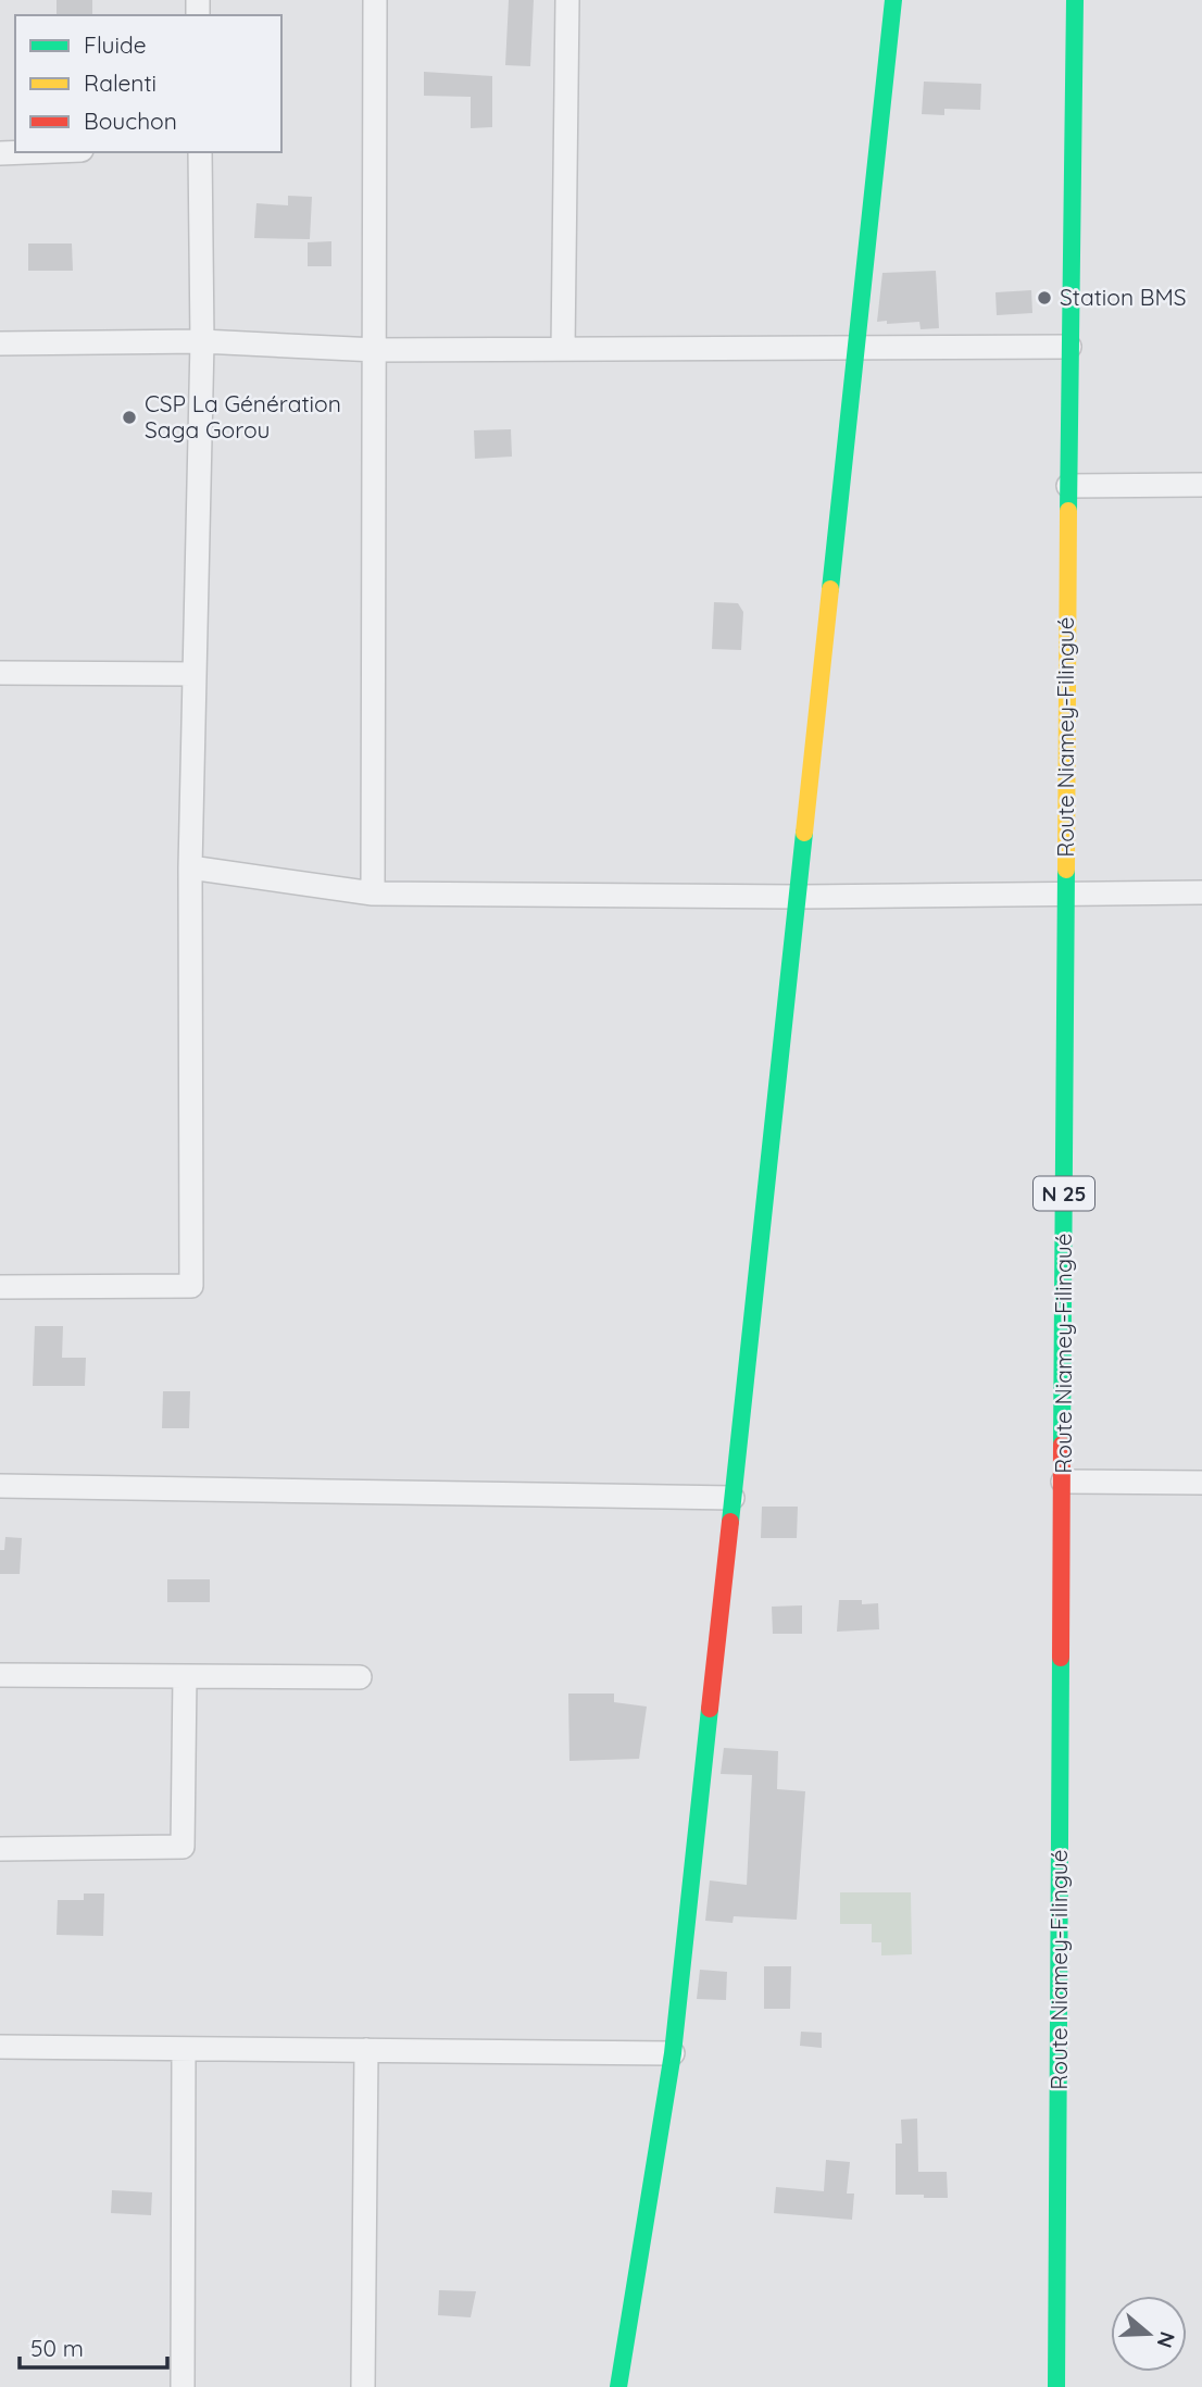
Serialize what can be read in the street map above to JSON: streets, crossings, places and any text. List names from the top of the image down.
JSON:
{
  "streets": {
    "street": ["Route Niamey-Filingué", "N 25"]
  },
  "places": ["Station BMS", "CSP La Génération Saga Gorou"],
  "legend": ["Fluide", "Ralenti", "Bouchon"],
  "scale_bar": "50 m",
  "north": "right"
}
